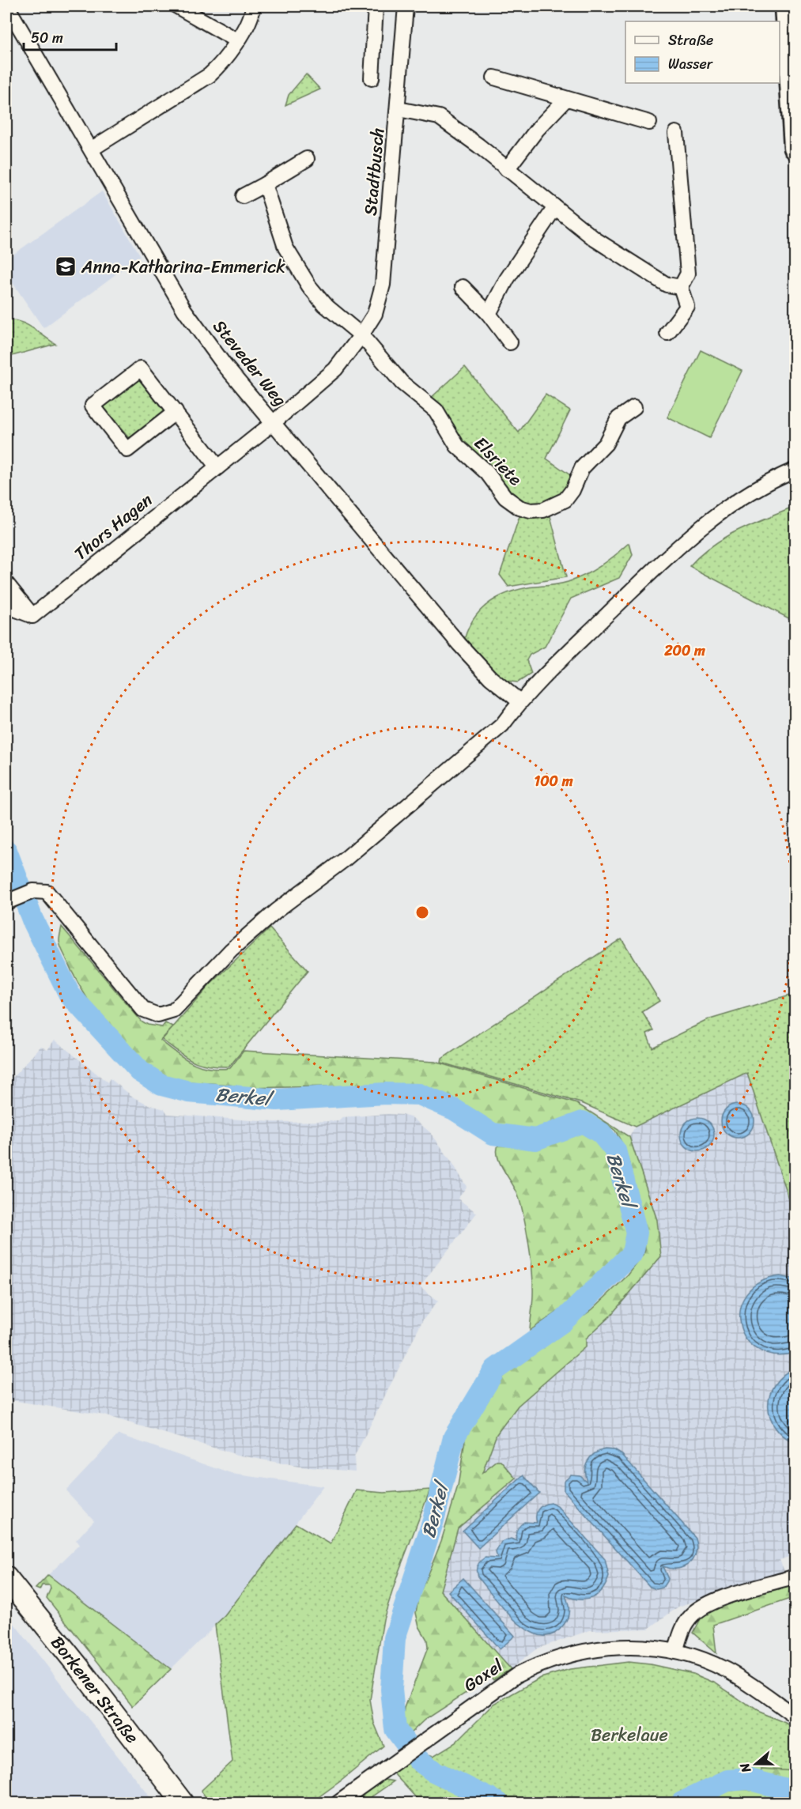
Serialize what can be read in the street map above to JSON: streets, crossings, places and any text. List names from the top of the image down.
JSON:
{
  "streets": {
    "street": [
      "Stadtbusch",
      "Steveder Weg",
      "Elsriete",
      "Thors Hagen",
      "Goxel",
      "Borkener Straße"
    ]
  },
  "crossings": [
    ["Stadtbusch", "Steveder Weg"],
    ["Stadtbusch", "Elsriete"],
    ["Stadtbusch", "Thors Hagen"],
    ["Steveder Weg", "Thors Hagen"]
  ],
  "water": ["Berkel"],
  "parks": ["Berkelaue"],
  "places": {
    "school or university": ["Anna-Katharina-Emmerick"]
  },
  "legend": ["Straße", "Wasser"],
  "scale_bar": "50 m",
  "north": "left",
  "rings": ["200 m", "100 m"]
}
